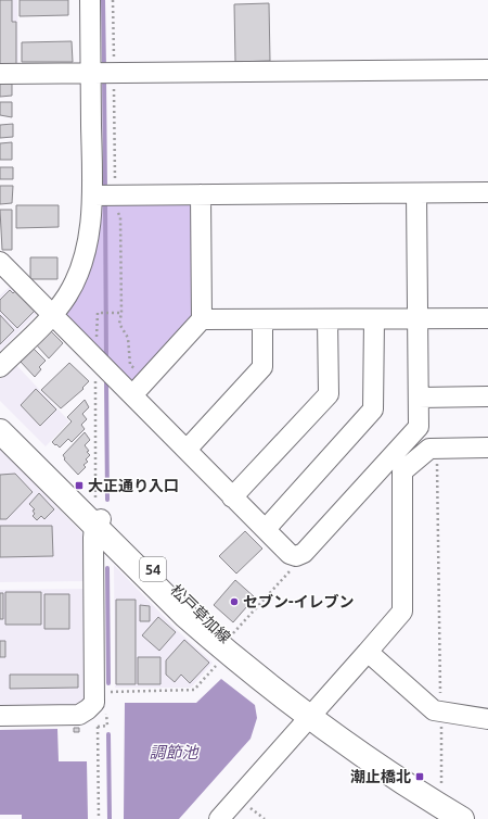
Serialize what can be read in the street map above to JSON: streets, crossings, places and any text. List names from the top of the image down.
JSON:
{
  "streets": {
    "main road": ["54", "松戸草加線"]
  },
  "water": ["調節池"],
  "places": {
    "transit": ["大正通り入口", "潮止橋北"],
    "other": ["セブン-イレブン"]
  }
}
